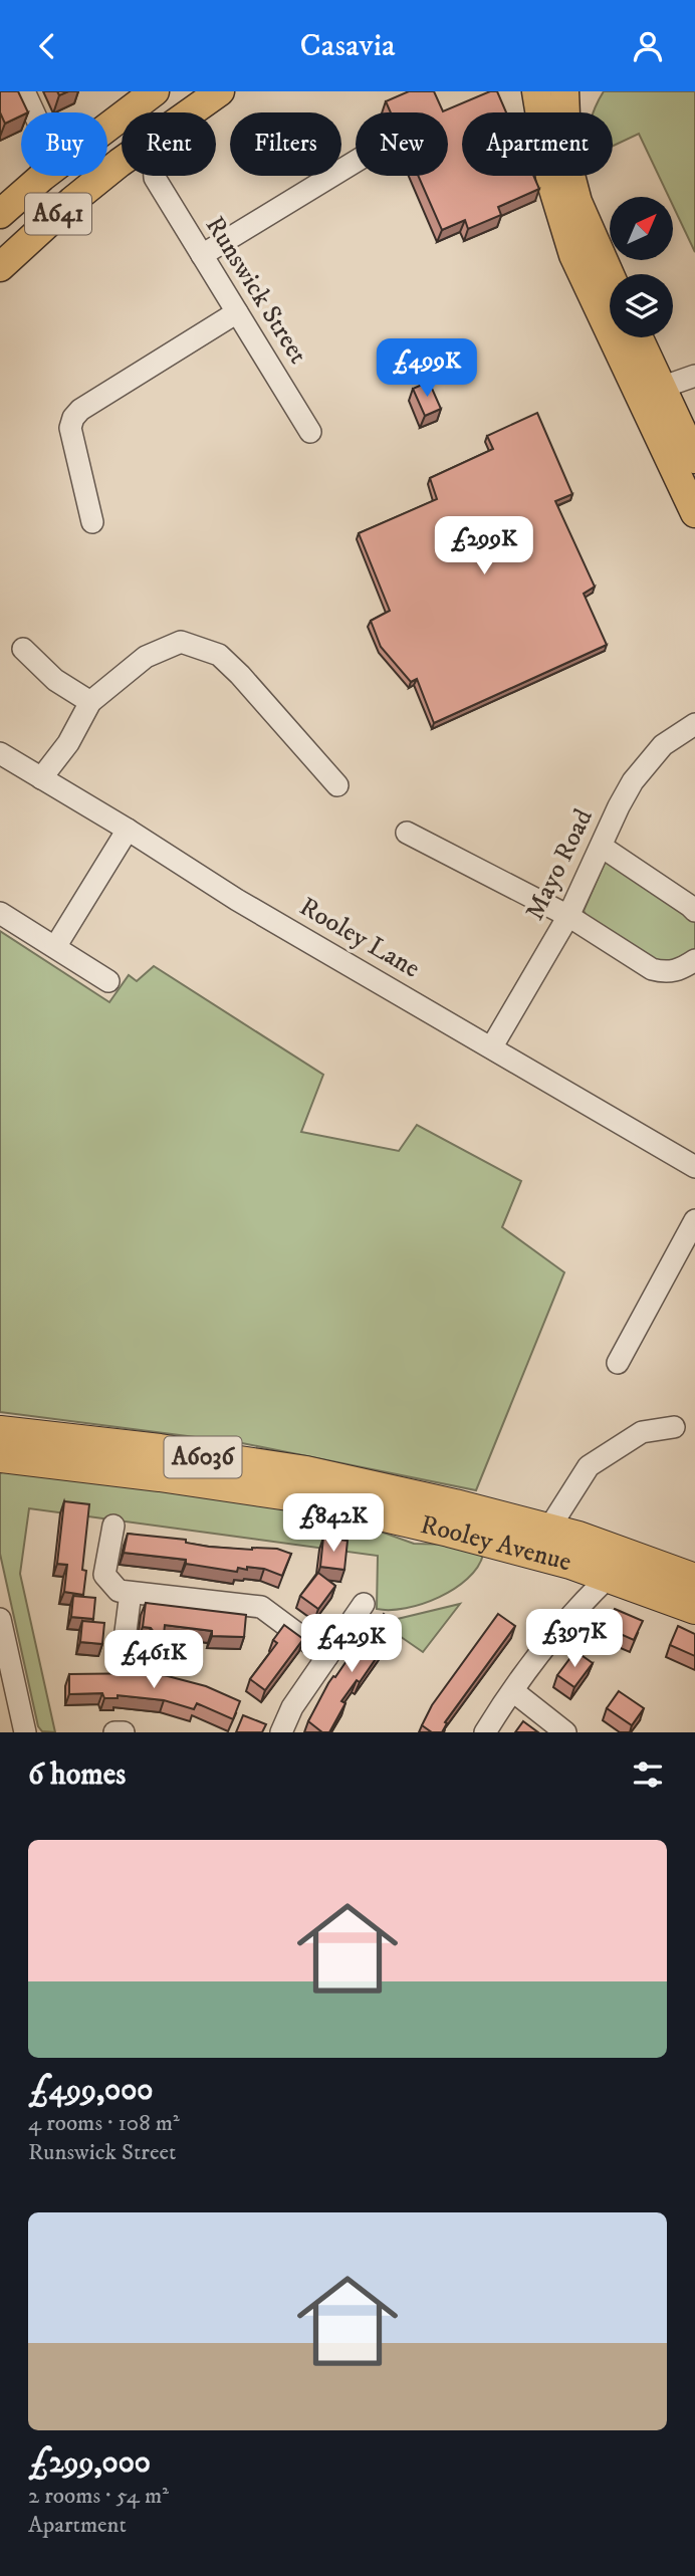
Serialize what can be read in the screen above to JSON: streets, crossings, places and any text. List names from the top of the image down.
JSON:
{
  "streets": {
    "highway": ["A6036", "Rooley Avenue"],
    "main road": ["A641"],
    "street": ["Runswick Street", "Mayo Road", "Rooley Lane"]
  },
  "crossings": [
    ["Mayo Road", "Rooley Lane"]
  ],
  "north": "top right",
  "page": {
    "header": "Casavia",
    "chip": [
      "Buy",
      "Rent",
      "Filters",
      "New",
      "Apartment"
    ],
    "price": [
      "£499K",
      "£299K",
      "£842K",
      "£397K",
      "£429K",
      "£461K"
    ],
    "heading": "6 homes",
    "list": [
      {
        "name": "£499,000",
        "note": "4 rooms · 108 m² · Runswick Street"
      },
      {
        "name": "£299,000",
        "note": "2 rooms · 54 m² · Apartment"
      }
    ]
  }
}
